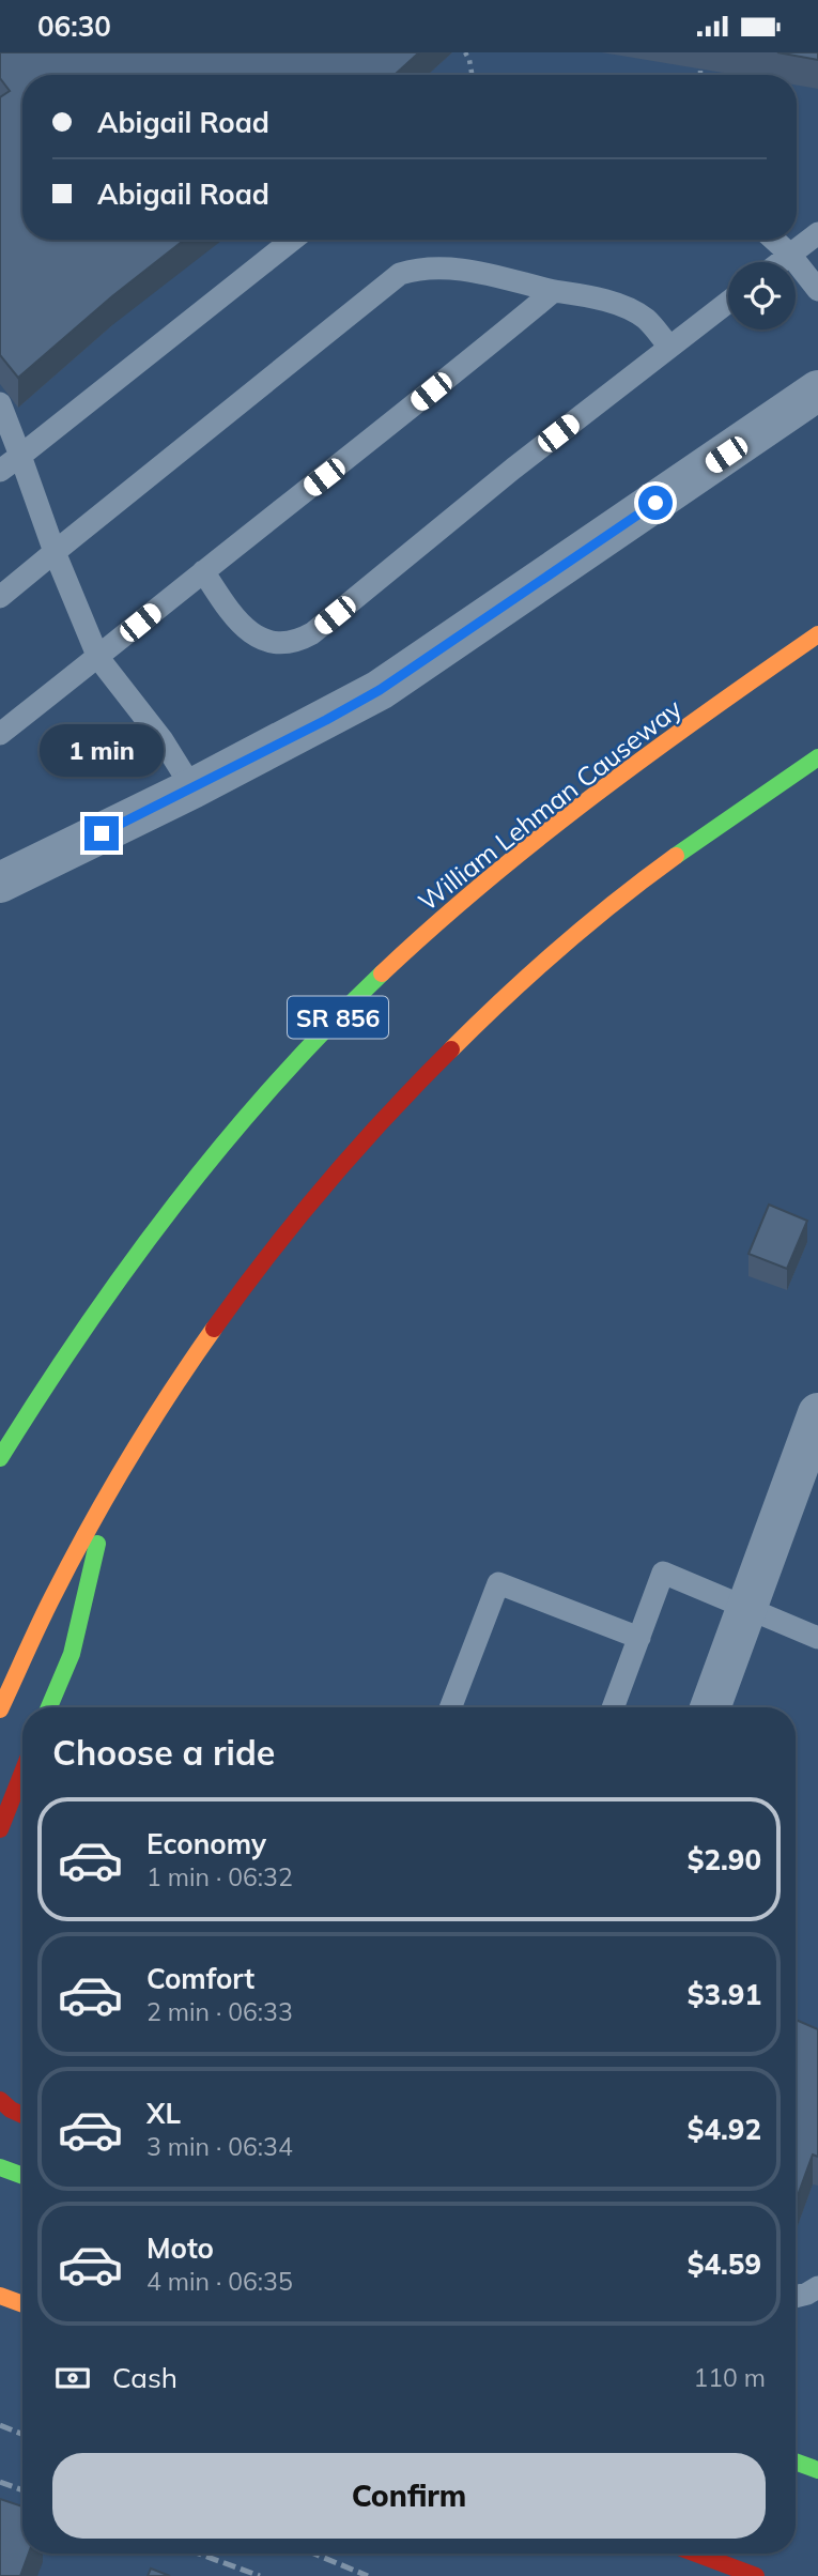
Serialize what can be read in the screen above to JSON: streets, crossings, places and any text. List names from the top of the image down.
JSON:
{
  "streets": {
    "main road": ["William Lehman Causeway", "SR 856"]
  },
  "page": {
    "status": "06:30",
    "banner": ["Abigail Road", "Abigail Road"],
    "bubble": "1 min",
    "heading": "Choose a ride",
    "list": [
      {
        "name": "Economy",
        "note": "1 min · 06:32",
        "value": "$2.90"
      },
      {
        "name": "Comfort",
        "note": "2 min · 06:33",
        "value": "$3.91"
      },
      {
        "name": "XL",
        "note": "3 min · 06:34",
        "value": "$4.92"
      },
      {
        "name": "Moto",
        "note": "4 min · 06:35",
        "value": "$4.59"
      }
    ],
    "pay": ["Cash", "110 m"],
    "buttons": "Confirm"
  }
}
